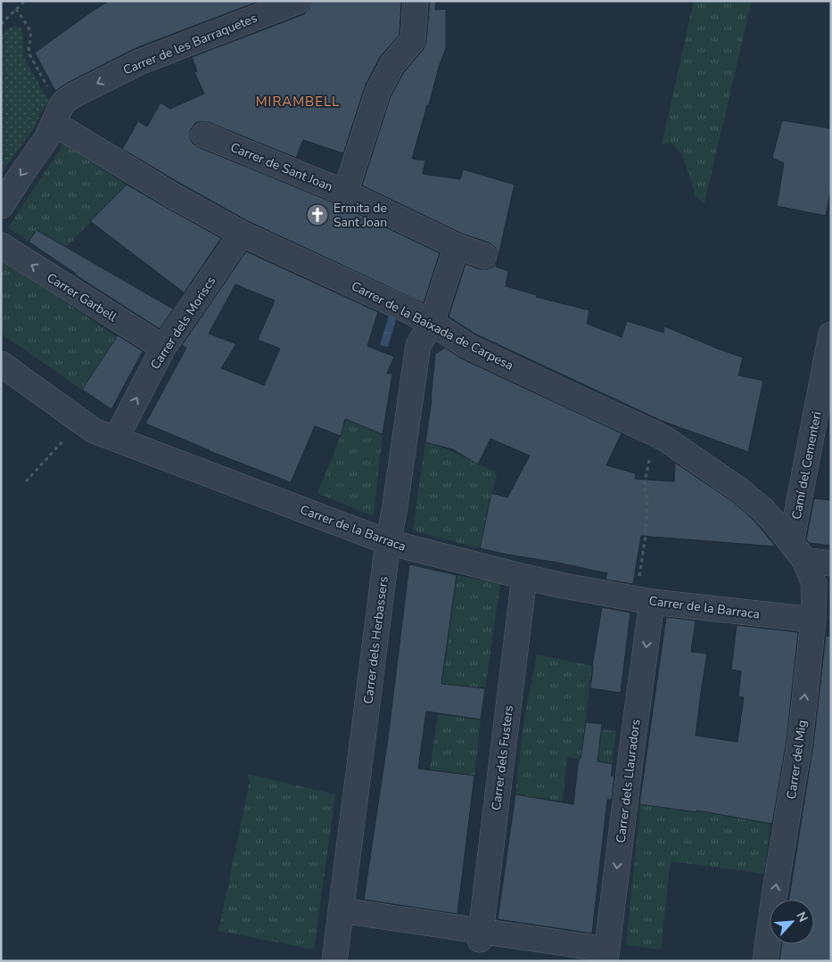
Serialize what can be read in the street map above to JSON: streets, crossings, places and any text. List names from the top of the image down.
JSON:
{
  "streets": {
    "street": [
      "Carrer de les Barraquetes",
      "Carrer de Sant Joan",
      "Carrer Garbell",
      "Carrer dels Moriscs",
      "Carrer de la Baixada de Carpesa",
      "Camí del Cementeri",
      "Carrer de la Barraca",
      "Carrer dels Herbassers",
      "Carrer dels Fusters",
      "Carrer del Mig",
      "Carrer dels Llauradors"
    ]
  },
  "crossings": [
    ["Carrer de les Barraquetes", "Carrer de la Baixada de Carpesa"],
    ["Carrer de Sant Joan", "Carrer dels Herbassers"],
    ["Carrer Garbell", "Carrer dels Moriscs"],
    ["Carrer dels Moriscs", "Carrer de la Baixada de Carpesa"],
    ["Carrer dels Moriscs", "Carrer de la Barraca"],
    ["Carrer de la Baixada de Carpesa", "Camí del Cementeri"],
    ["Carrer de la Baixada de Carpesa", "Carrer dels Herbassers"],
    ["Carrer de la Baixada de Carpesa", "Carrer del Mig"],
    ["Camí del Cementeri", "Carrer del Mig"],
    ["Carrer de la Barraca", "Carrer dels Herbassers"],
    ["Carrer de la Barraca", "Carrer dels Fusters"],
    ["Carrer de la Barraca", "Carrer del Mig"],
    ["Carrer de la Barraca", "Carrer dels Llauradors"]
  ],
  "one_way": [
    "Carrer de les Barraquetes",
    "Carrer Garbell",
    "Carrer dels Moriscs",
    "Carrer del Mig",
    "Carrer dels Llauradors"
  ],
  "districts": ["MIRAMBELL"],
  "places": {
    "church": ["Ermita de Sant Joan"]
  },
  "north": "top right"
}
